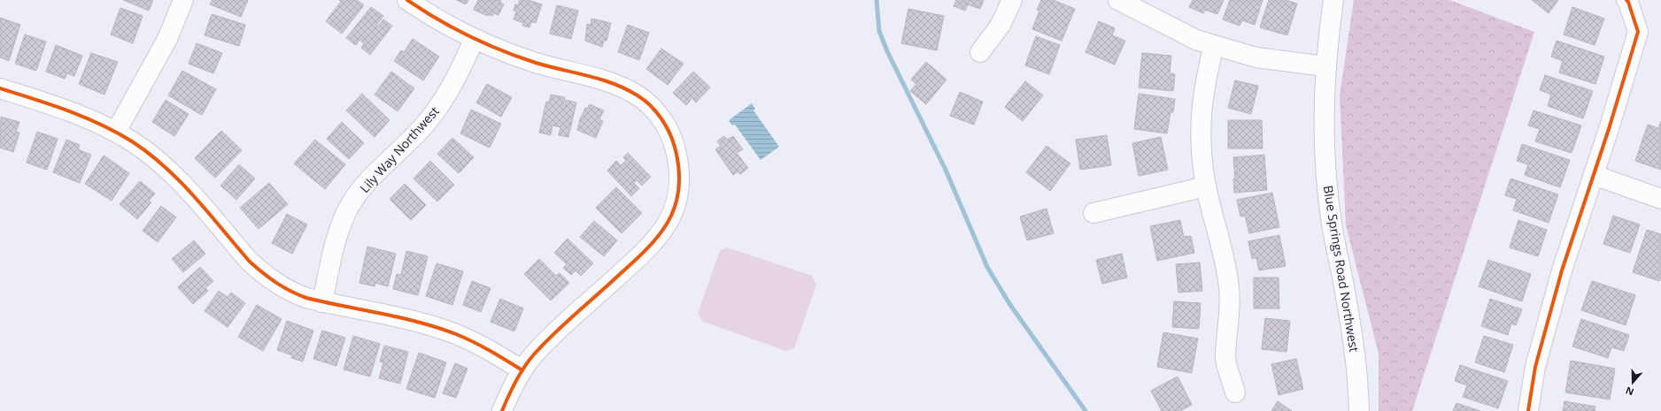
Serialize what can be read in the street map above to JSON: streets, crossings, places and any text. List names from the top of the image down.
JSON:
{
  "streets": {
    "street": ["Lily Way Northwest", "Blue Springs Road Northwest"]
  },
  "north": "bottom"
}
